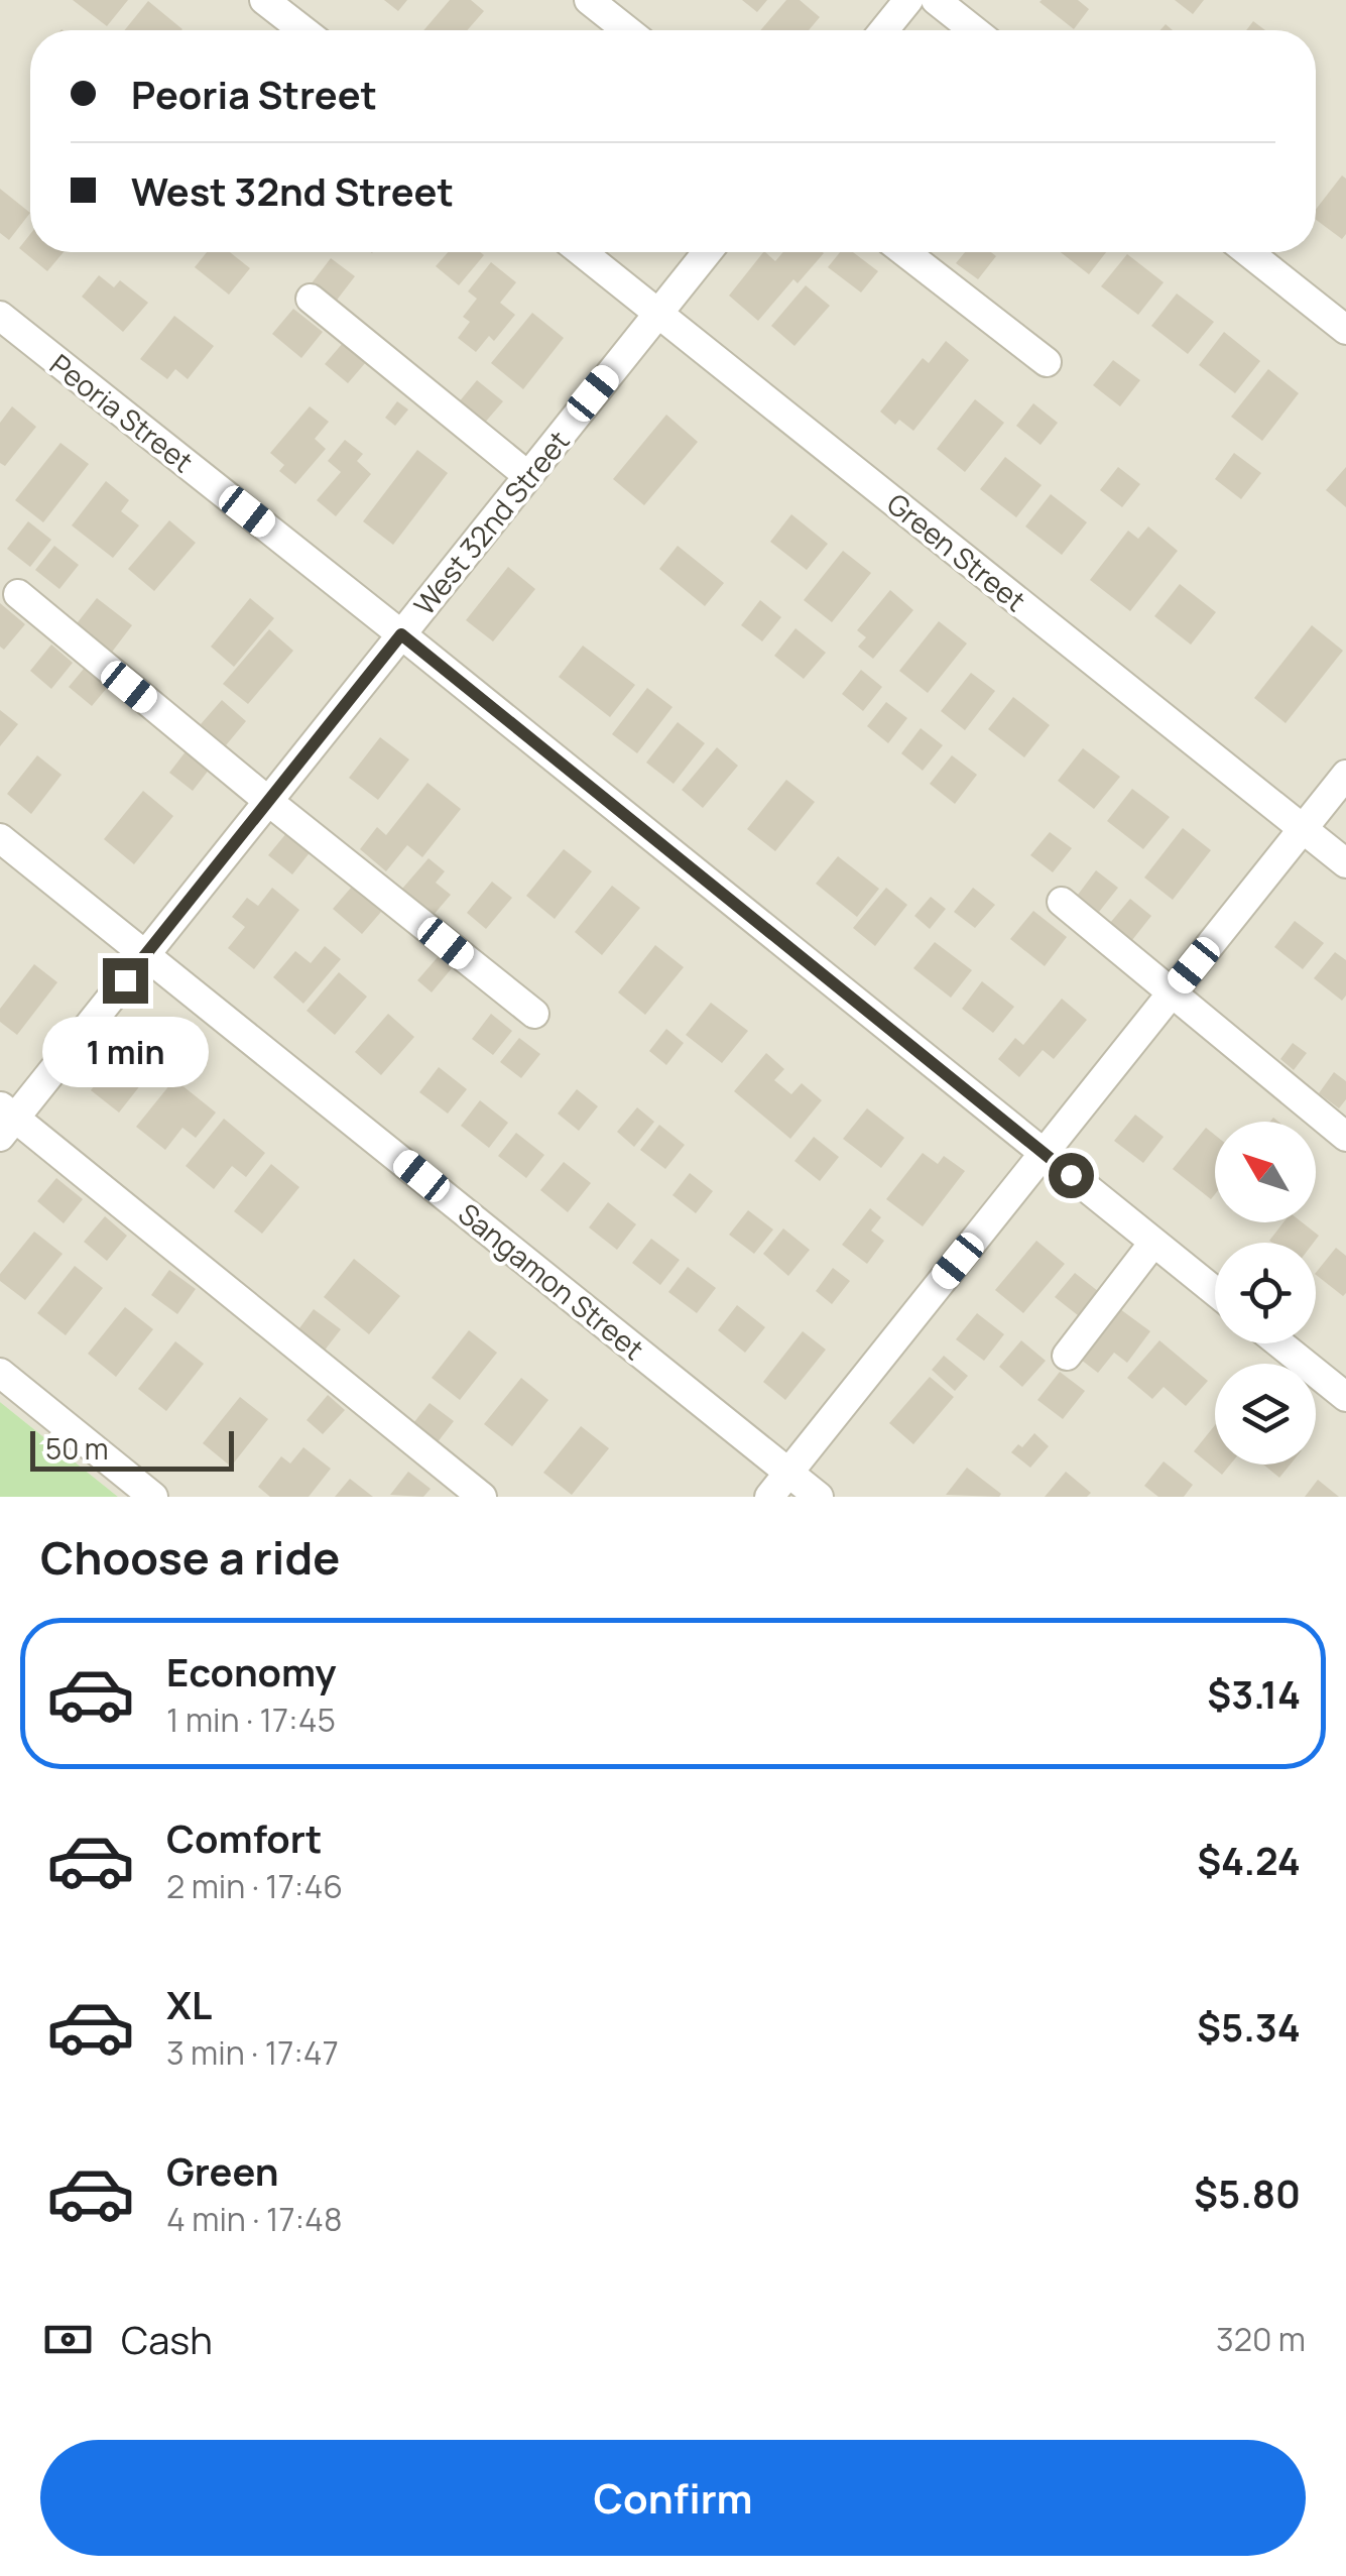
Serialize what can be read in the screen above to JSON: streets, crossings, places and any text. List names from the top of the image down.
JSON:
{
  "streets": {
    "street": [
      "Peoria Street",
      "West 32nd Street",
      "Green Street",
      "Sangamon Street"
    ]
  },
  "crossings": [
    ["Peoria Street", "West 32nd Street"],
    ["West 32nd Street", "Green Street"],
    ["West 32nd Street", "Sangamon Street"]
  ],
  "scale_bar": "50 m",
  "north": "top left",
  "page": {
    "banner": ["Peoria Street", "West 32nd Street"],
    "bubble": "1 min",
    "scale": "50 m",
    "heading": "Choose a ride",
    "list": [
      {
        "name": "Economy",
        "note": "1 min · 17:45",
        "value": "$3.14"
      },
      {
        "name": "Comfort",
        "note": "2 min · 17:46",
        "value": "$4.24"
      },
      {
        "name": "XL",
        "note": "3 min · 17:47",
        "value": "$5.34"
      },
      {
        "name": "Green",
        "note": "4 min · 17:48",
        "value": "$5.80"
      }
    ],
    "pay": ["Cash", "320 m"],
    "buttons": "Confirm"
  }
}
